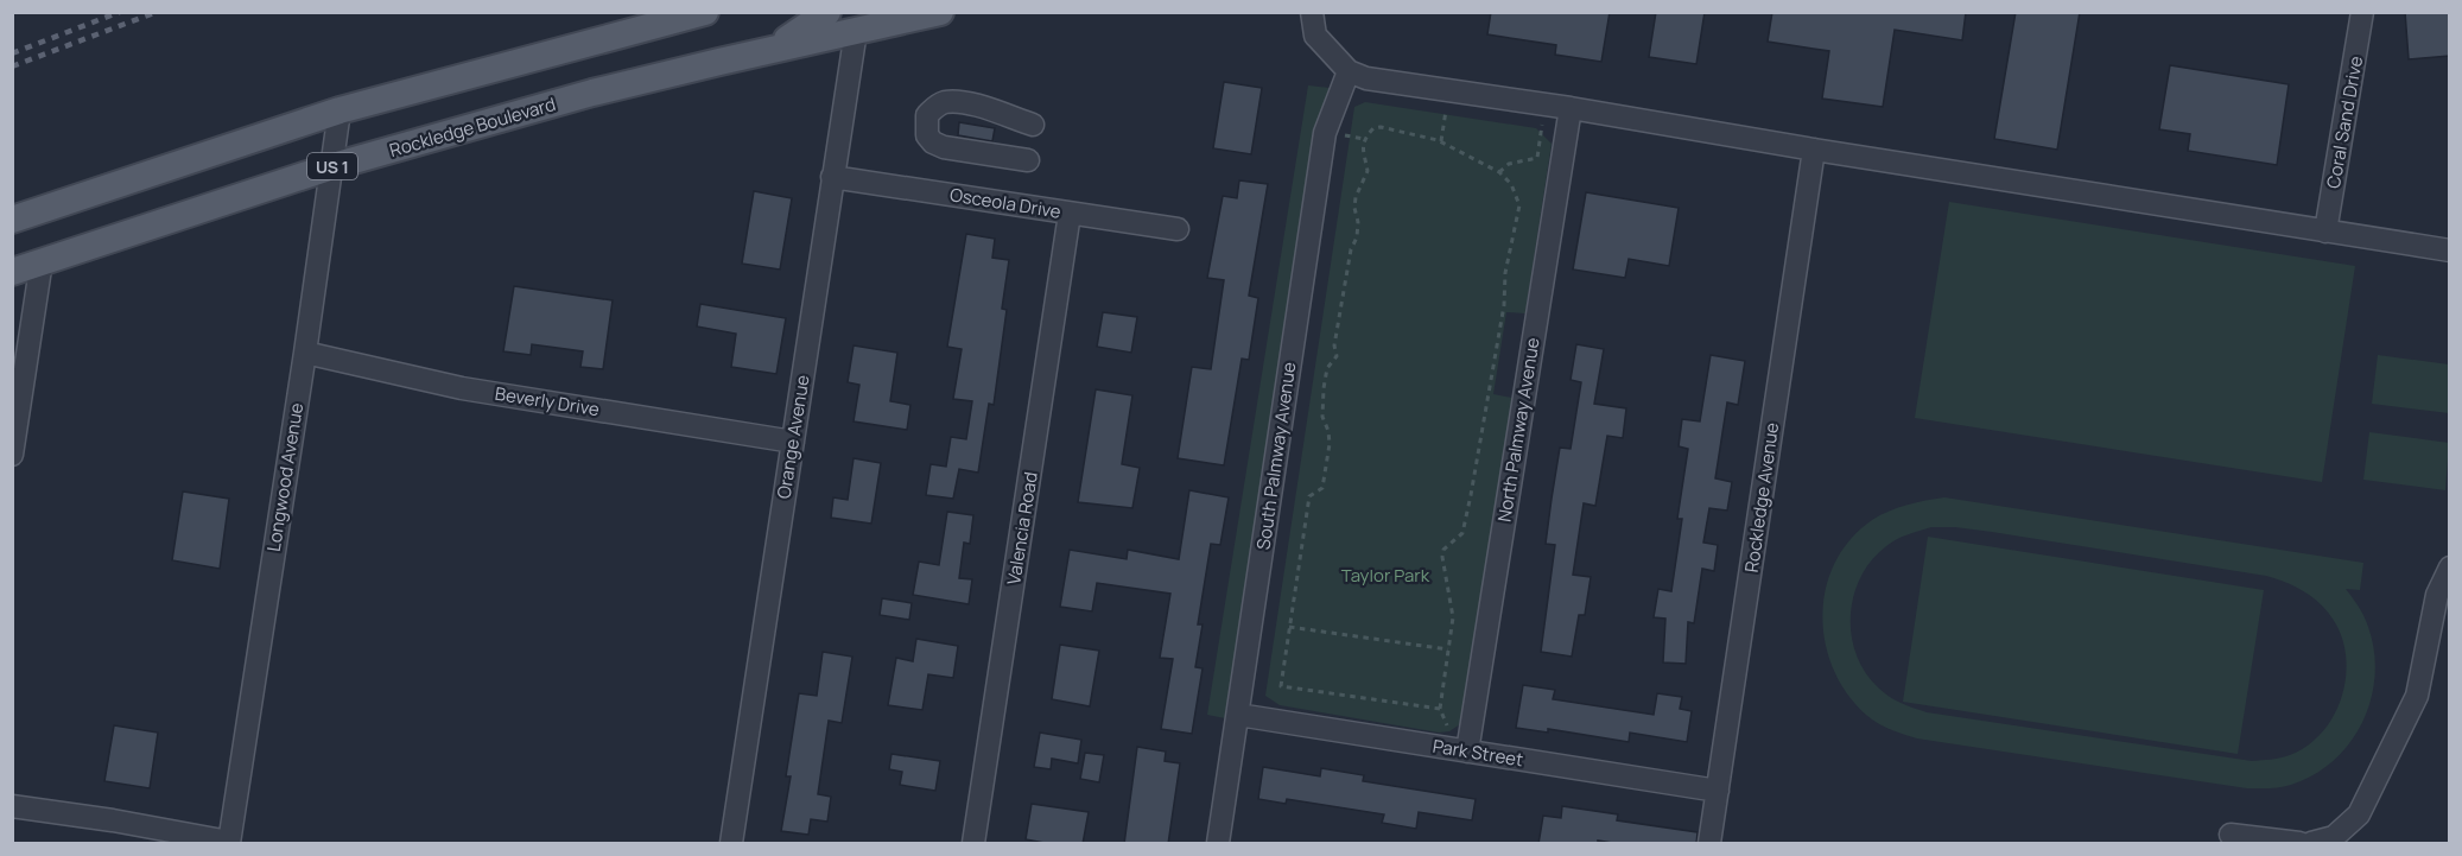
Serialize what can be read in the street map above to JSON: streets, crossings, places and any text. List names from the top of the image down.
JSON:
{
  "streets": {
    "main road": ["Rockledge Boulevard", "US 1"],
    "street": [
      "Coral Sand Drive",
      "Osceola Drive",
      "Beverly Drive",
      "North Palmway Avenue",
      "Orange Avenue",
      "South Palmway Avenue",
      "Longwood Avenue",
      "Rockledge Avenue",
      "Valencia Road",
      "Park Street"
    ]
  },
  "crossings": [
    ["Rockledge Boulevard", "Orange Avenue"],
    ["Rockledge Boulevard", "Longwood Avenue"],
    ["Osceola Drive", "Orange Avenue"],
    ["Osceola Drive", "Valencia Road"],
    ["Beverly Drive", "Orange Avenue"],
    ["Beverly Drive", "Longwood Avenue"],
    ["North Palmway Avenue", "Park Street"],
    ["South Palmway Avenue", "Park Street"],
    ["Rockledge Avenue", "Park Street"]
  ],
  "parks": ["Taylor Park"]
}
